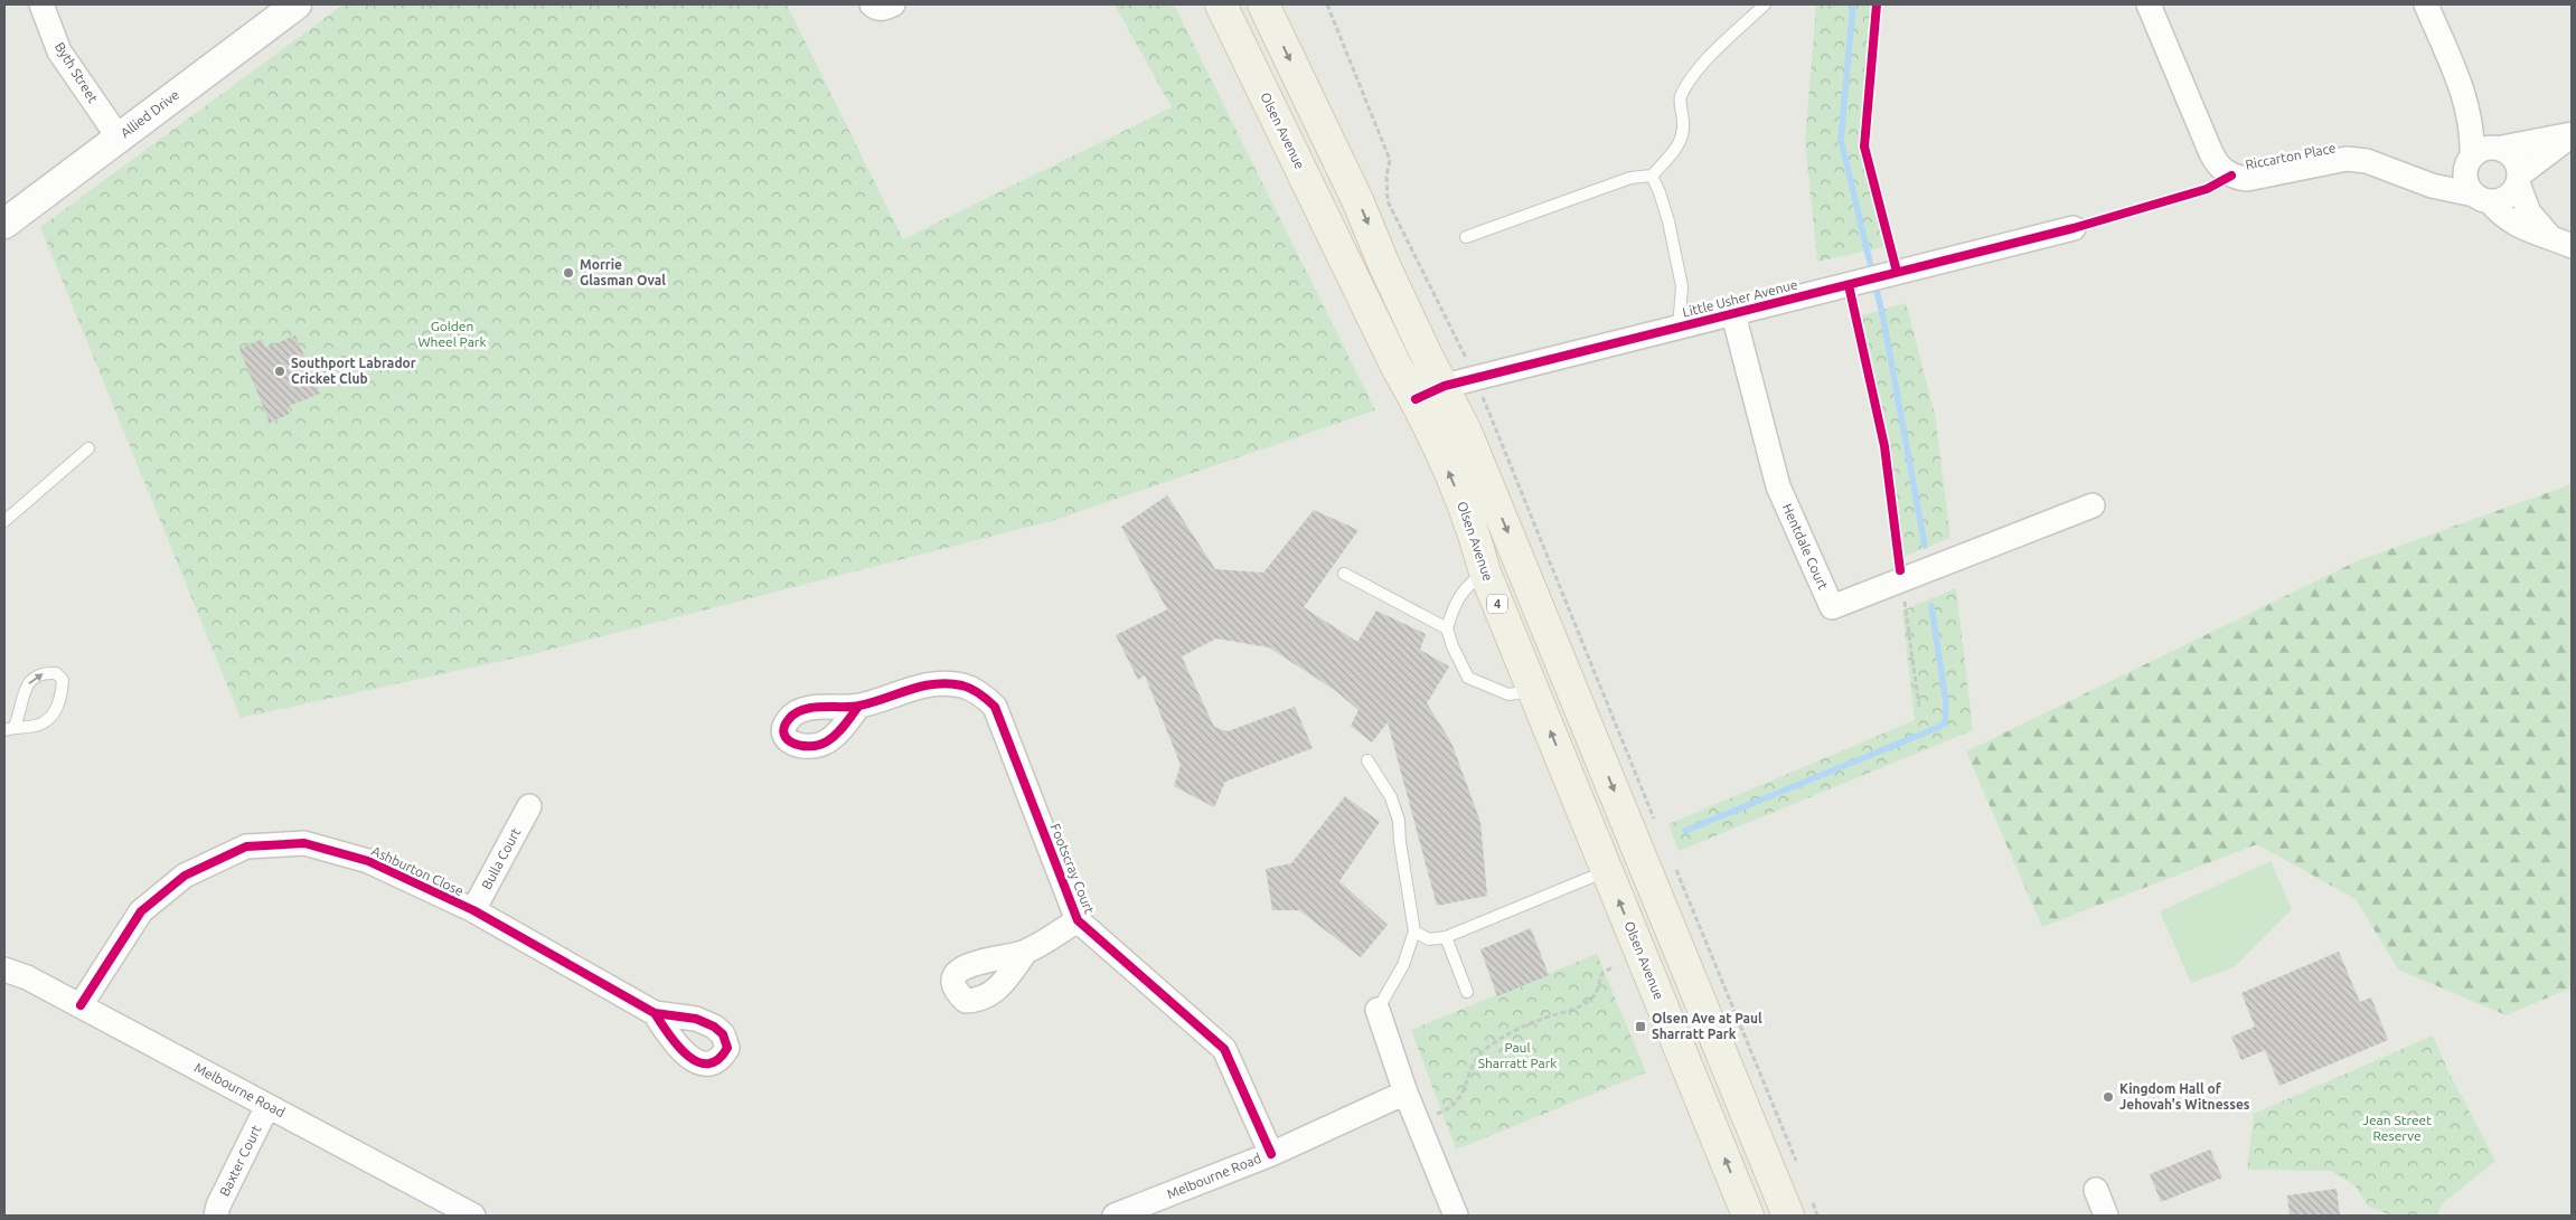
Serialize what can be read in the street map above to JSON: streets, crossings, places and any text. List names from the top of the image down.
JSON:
{
  "streets": {
    "main road": ["Olsen Avenue", "4"],
    "street": [
      "Byth Street",
      "Allied Drive",
      "Riccarton Place",
      "Little Usher Avenue",
      "Hentdale Court",
      "Bulla Court",
      "Footscray Court",
      "Ashburton Close",
      "Melbourne Road",
      "Baxter Court"
    ]
  },
  "crossings": [
    ["Byth Street", "Allied Drive"],
    ["Olsen Avenue", "Little Usher Avenue"],
    ["Little Usher Avenue", "Hentdale Court"],
    ["Bulla Court", "Ashburton Close"],
    ["Footscray Court", "Melbourne Road"],
    ["Ashburton Close", "Melbourne Road"],
    ["Melbourne Road", "Baxter Court"]
  ],
  "parks": ["Golden Wheel Park", "Paul Sharratt Park", "Jean Street Reserve"],
  "places": {
    "other": ["Morrie Glasman Oval", "Southport Labrador Cricket Club", "Kingdom Hall of Jehovah's Witnesses"],
    "transit": ["Olsen Ave at Paul Sharratt Park"]
  }
}
